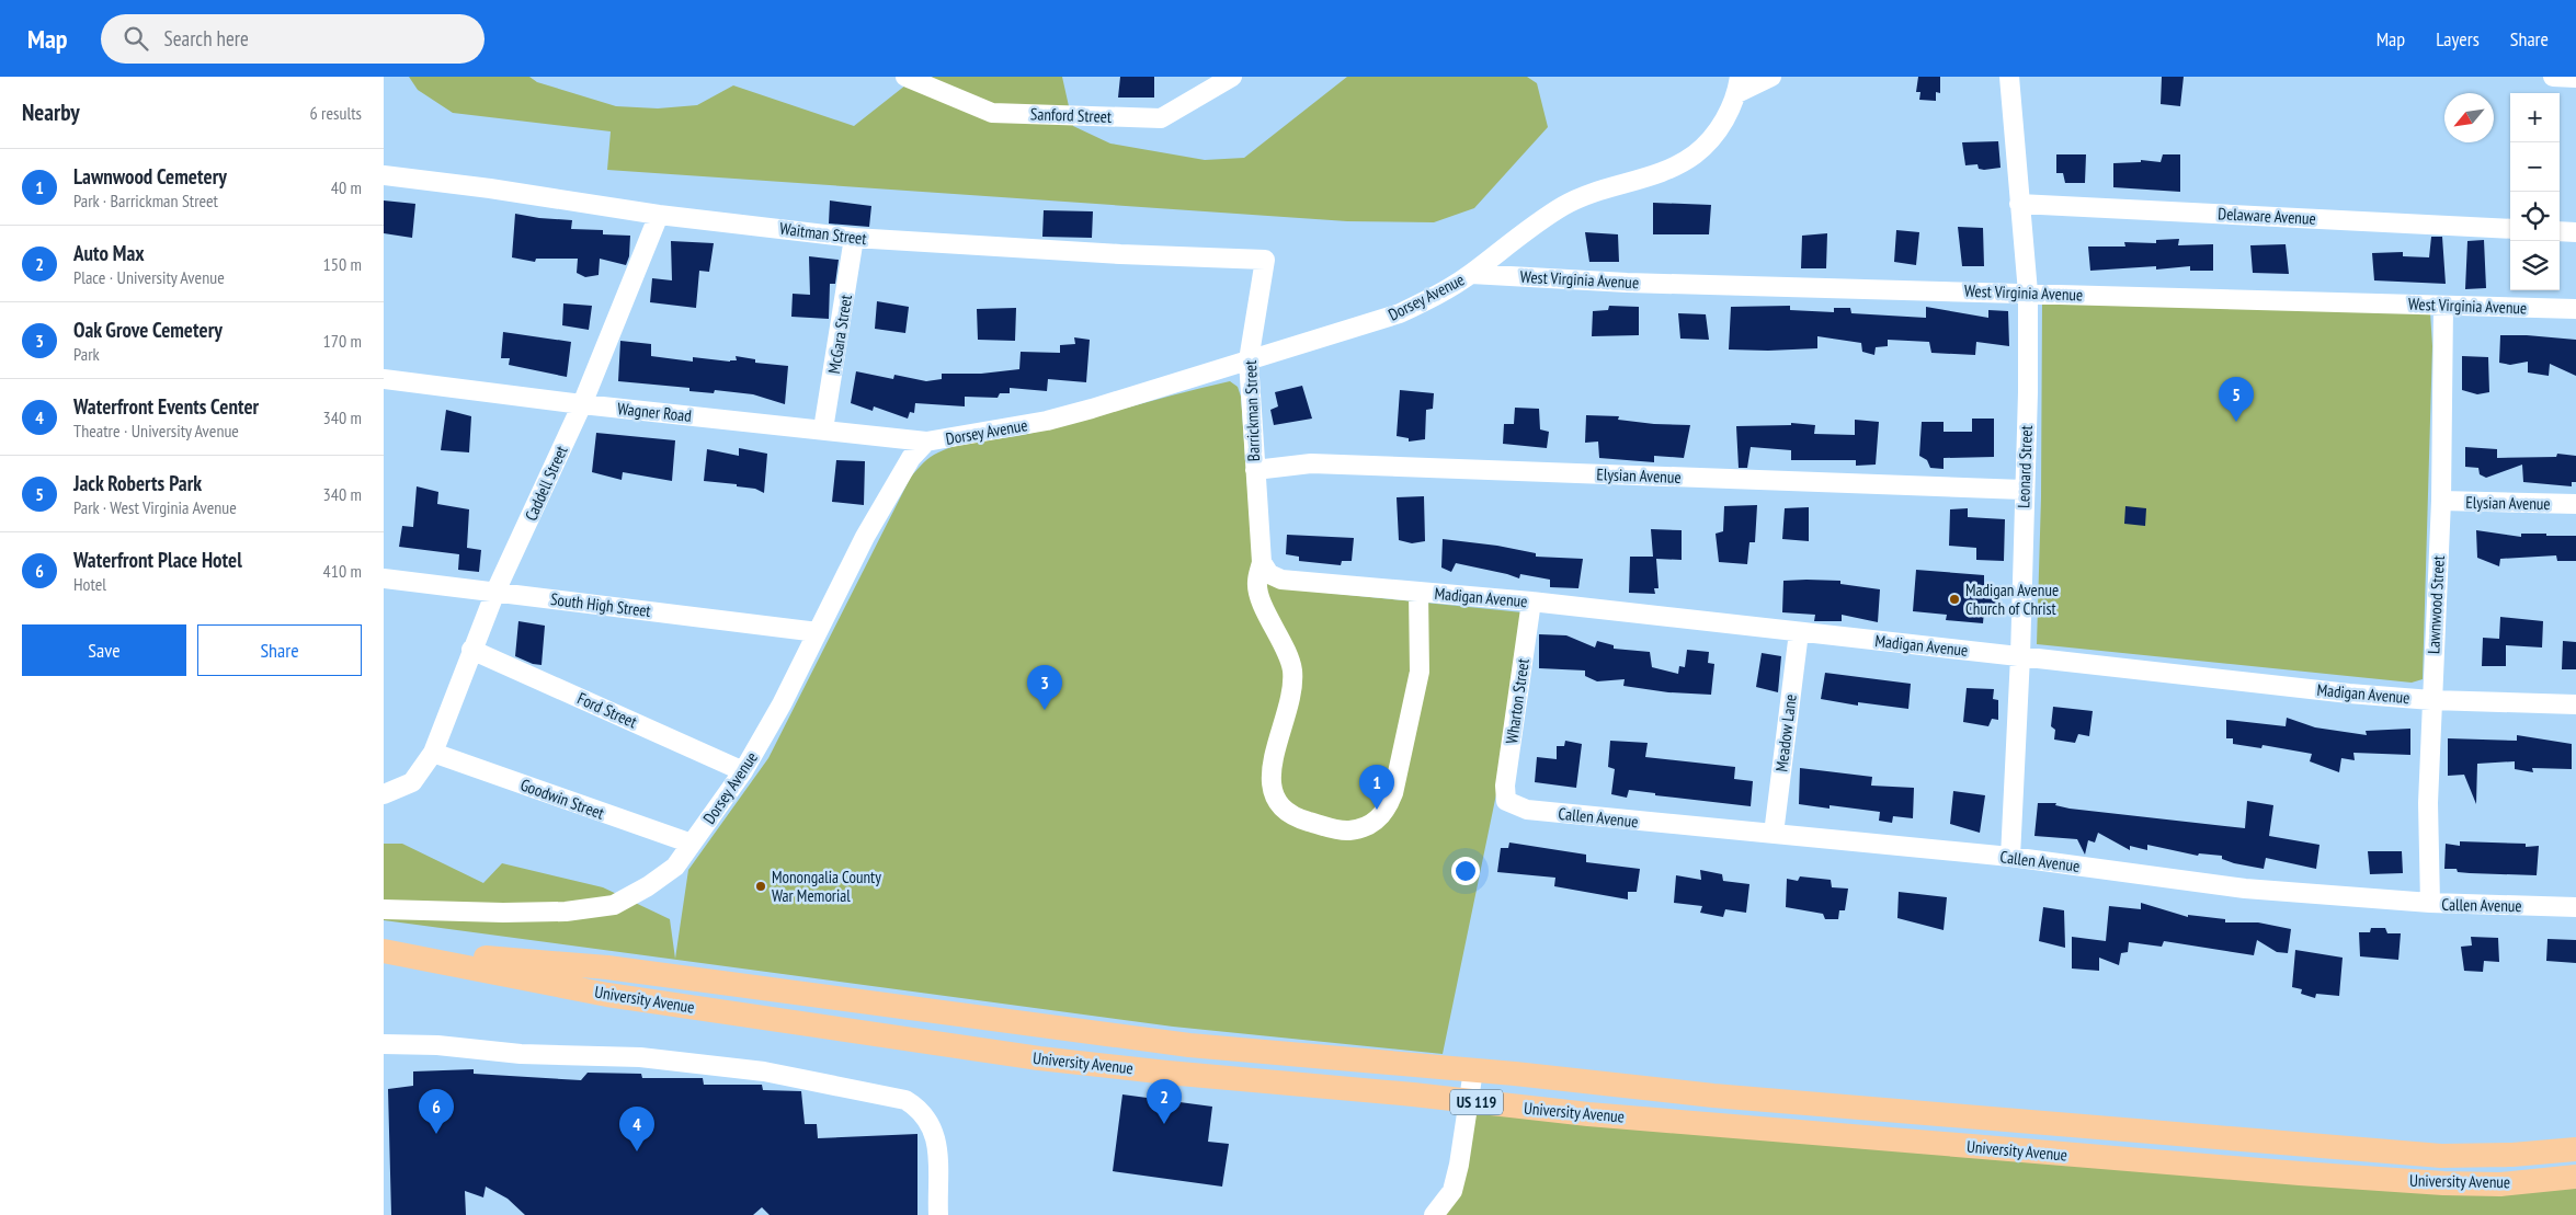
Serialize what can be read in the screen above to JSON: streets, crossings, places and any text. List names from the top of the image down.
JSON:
{
  "streets": {
    "main road": ["University Avenue", "US 119"],
    "street": [
      "Sanford Street",
      "Delaware Avenue",
      "Waitman Street",
      "West Virginia Avenue",
      "Dorsey Avenue",
      "McGara Street",
      "Barrickman Street",
      "Wagner Road",
      "Leonard Street",
      "Elysian Avenue",
      "Caddell Street",
      "Madigan Avenue",
      "South High Street",
      "Lawnwood Street",
      "Wharton Street",
      "Ford Street",
      "Meadow Lane",
      "Goodwin Street",
      "Callen Avenue"
    ]
  },
  "crossings": [
    ["Delaware Avenue", "Leonard Street"],
    ["Waitman Street", "McGara Street"],
    ["Waitman Street", "Barrickman Street"],
    ["Waitman Street", "Caddell Street"],
    ["West Virginia Avenue", "Dorsey Avenue"],
    ["West Virginia Avenue", "Leonard Street"],
    ["West Virginia Avenue", "Lawnwood Street"],
    ["Dorsey Avenue", "Barrickman Street"],
    ["Dorsey Avenue", "Wagner Road"],
    ["Dorsey Avenue", "South High Street"],
    ["Dorsey Avenue", "Ford Street"],
    ["Dorsey Avenue", "Goodwin Street"],
    ["McGara Street", "Wagner Road"],
    ["Barrickman Street", "Elysian Avenue"],
    ["Barrickman Street", "Madigan Avenue"],
    ["Wagner Road", "Caddell Street"],
    ["Leonard Street", "Elysian Avenue"],
    ["Leonard Street", "Madigan Avenue"],
    ["Leonard Street", "Callen Avenue"],
    ["Elysian Avenue", "Lawnwood Street"],
    ["Caddell Street", "South High Street"],
    ["Caddell Street", "Ford Street"],
    ["Caddell Street", "Goodwin Street"],
    ["Madigan Avenue", "Lawnwood Street"],
    ["Madigan Avenue", "Wharton Street"],
    ["Madigan Avenue", "Meadow Lane"],
    ["Lawnwood Street", "Callen Avenue"],
    ["Wharton Street", "Callen Avenue"],
    ["Meadow Lane", "Callen Avenue"]
  ],
  "places": ["Madigan Avenue Church of Christ", "Monongalia County War Memorial"],
  "north": "bottom left",
  "page": {
    "header": "Map",
    "search": "Search here",
    "nav": ["Map", "Layers", "Share"],
    "heading": ["Nearby", "6 results"],
    "map_buttons": ["+", "−"],
    "list": [
      {
        "mark": "1",
        "name": "Lawnwood Cemetery",
        "note": "Park · Barrickman Street",
        "value": "40 m"
      },
      {
        "mark": "2",
        "name": "Auto Max",
        "note": "Place · University Avenue",
        "value": "150 m"
      },
      {
        "mark": "3",
        "name": "Oak Grove Cemetery",
        "note": "Park",
        "value": "170 m"
      },
      {
        "mark": "4",
        "name": "Waterfront Events Center",
        "note": "Theatre · University Avenue",
        "value": "340 m"
      },
      {
        "mark": "5",
        "name": "Jack Roberts Park",
        "note": "Park · West Virginia Avenue",
        "value": "340 m"
      },
      {
        "mark": "6",
        "name": "Waterfront Place Hotel",
        "note": "Hotel",
        "value": "410 m"
      }
    ],
    "pins": [
      "5",
      "3",
      "1",
      "2",
      "6",
      "4"
    ],
    "buttons": ["Save", "Share"]
  }
}
